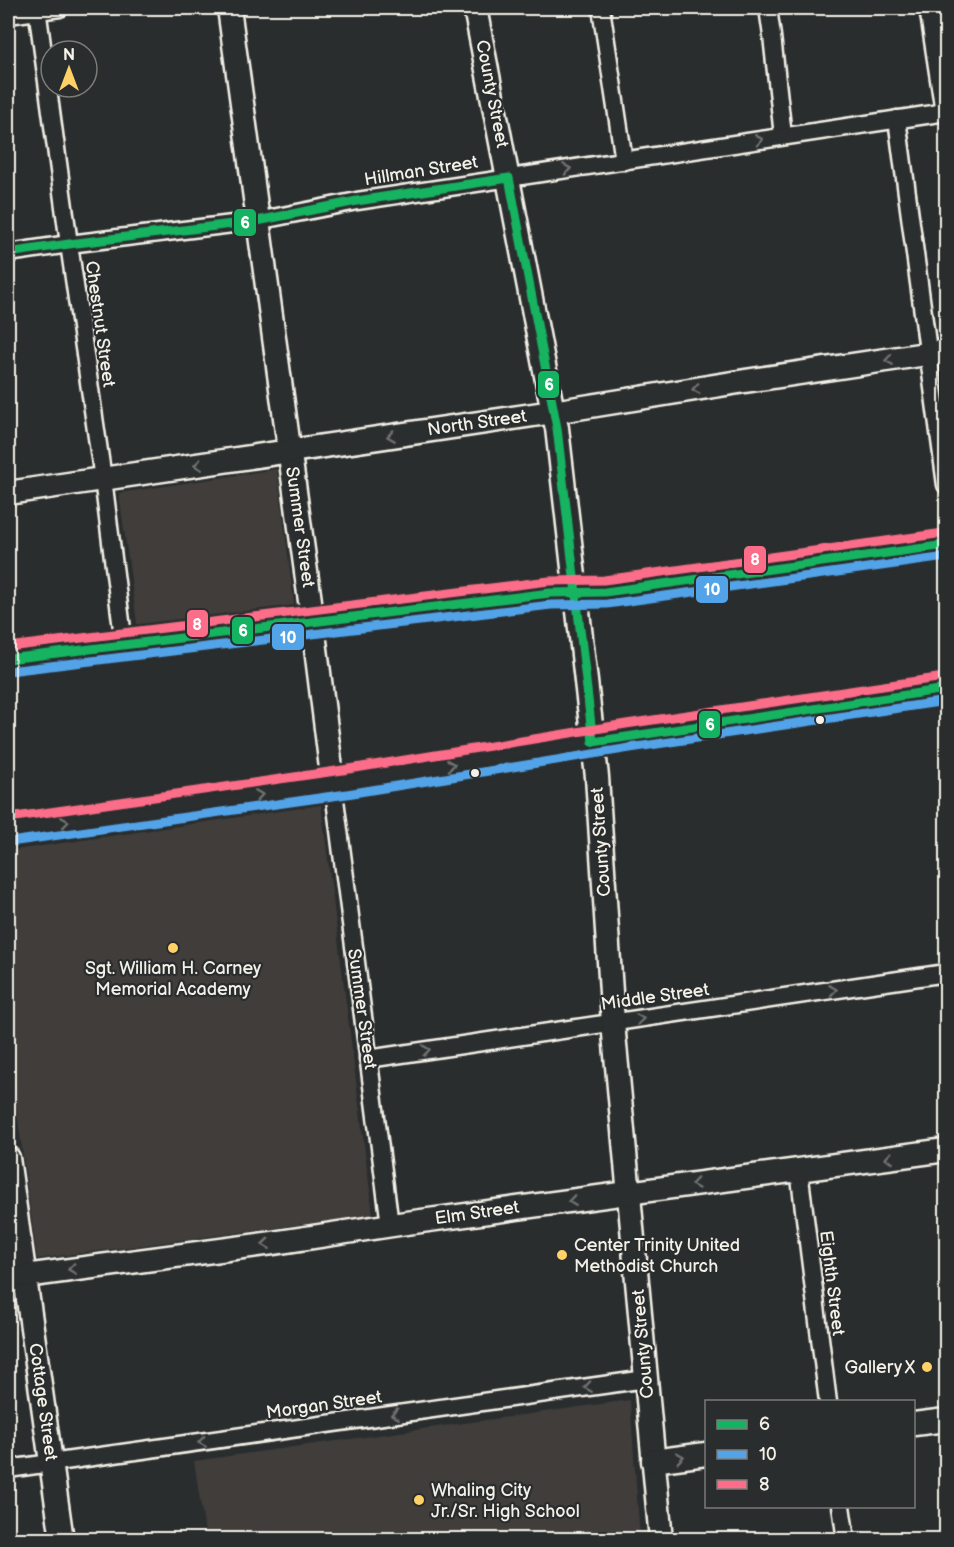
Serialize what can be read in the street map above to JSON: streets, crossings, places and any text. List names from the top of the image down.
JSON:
{
  "streets": {
    "main road": [
      "County Street",
      "North Street",
      "Summer Street",
      "Elm Street",
      "Cottage Street"
    ],
    "street": [
      "Hillman Street",
      "Chestnut Street",
      "Middle Street",
      "Eighth Street",
      "Morgan Street"
    ]
  },
  "crossings": [
    ["County Street", "Hillman Street"],
    ["County Street", "North Street"],
    ["County Street", "Middle Street"],
    ["County Street", "Elm Street"],
    ["County Street", "Morgan Street"],
    ["Hillman Street", "Chestnut Street"],
    ["Hillman Street", "Summer Street"],
    ["Chestnut Street", "North Street"],
    ["North Street", "Summer Street"],
    ["Summer Street", "Middle Street"],
    ["Summer Street", "Elm Street"],
    ["Elm Street", "Eighth Street"],
    ["Elm Street", "Cottage Street"],
    ["Cottage Street", "Morgan Street"]
  ],
  "one_way": ["Middle Street", "Elm Street", "Morgan Street"],
  "places": [
    "Sgt. William H. Carney Memorial Academy",
    "Center Trinity United Methodist Church",
    "Gallery X",
    "Whaling City Jr./Sr. High School"
  ],
  "lines": ["transit line 6", "transit line 8", "transit line 10"],
  "legend": ["6", "10", "8"],
  "north": "top"
}
